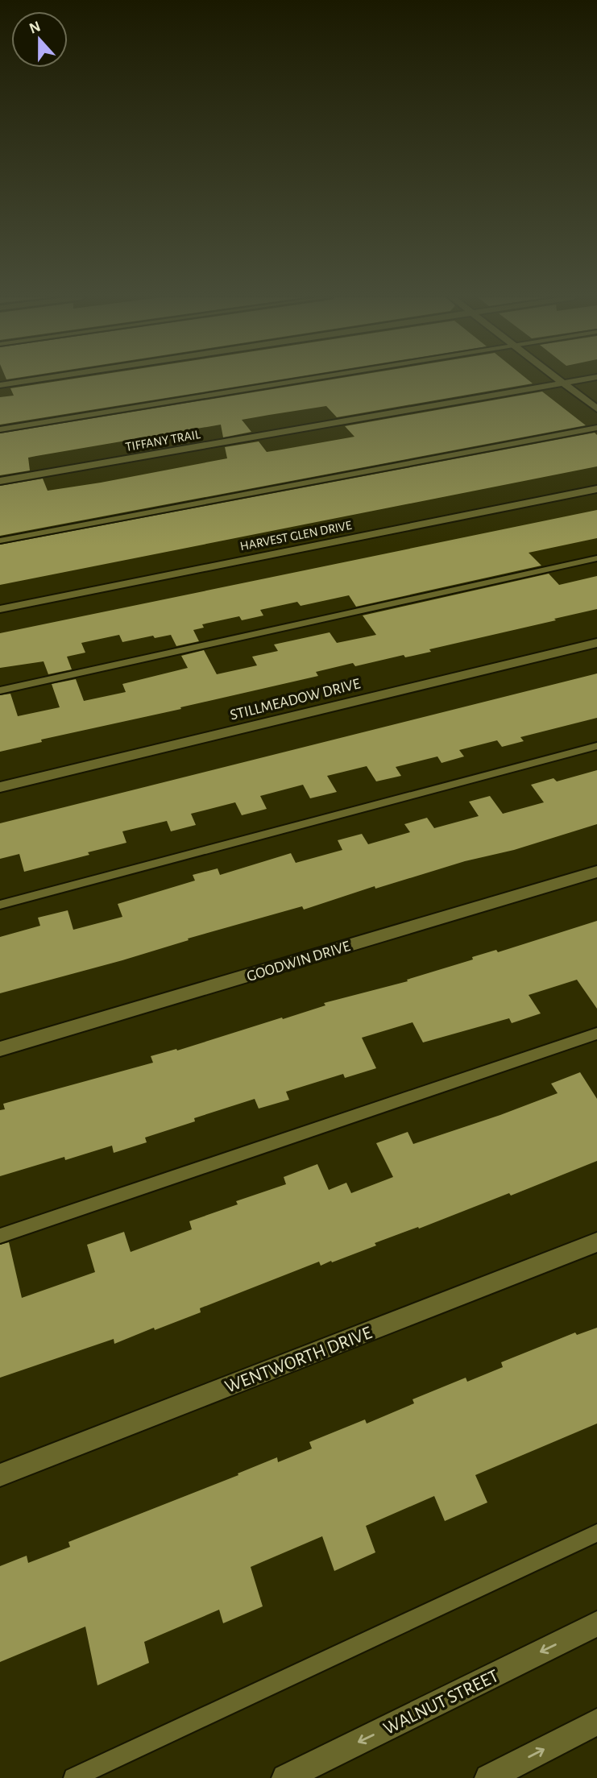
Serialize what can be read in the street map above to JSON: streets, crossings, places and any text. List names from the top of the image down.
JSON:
{
  "streets": {
    "street": [
      "TIFFANY TRAIL",
      "HARVEST GLEN DRIVE",
      "STILLMEADOW DRIVE",
      "GOODWIN DRIVE",
      "WENTWORTH DRIVE",
      "WALNUT STREET"
    ]
  },
  "north": "top"
}
